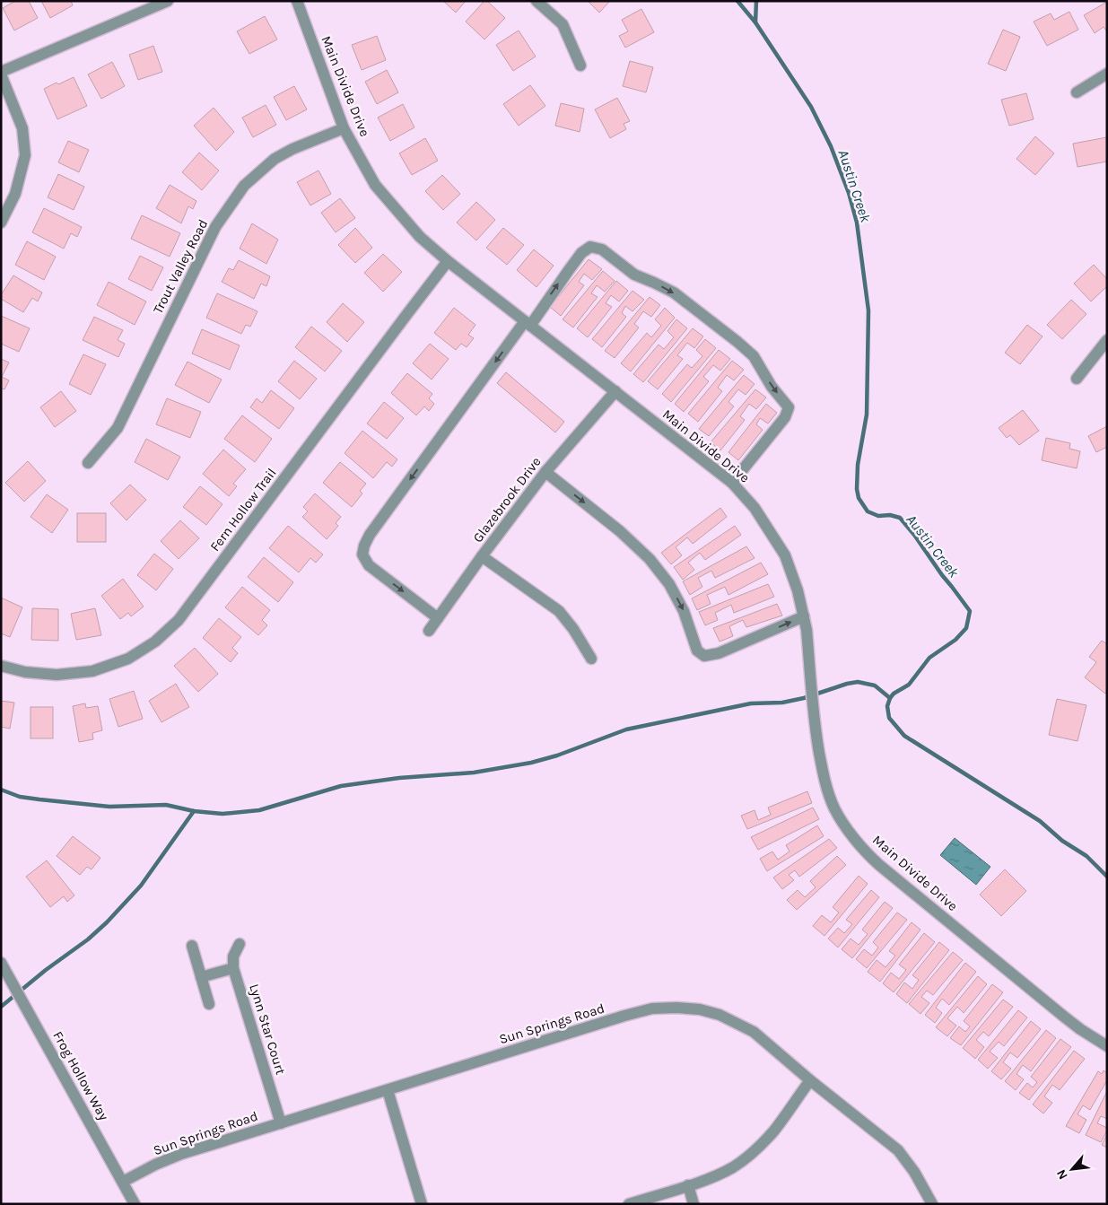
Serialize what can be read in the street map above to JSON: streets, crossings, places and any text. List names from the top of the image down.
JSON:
{
  "streets": {
    "street": [
      "Main Divide Drive",
      "Trout Valley Road",
      "Glazebrook Drive",
      "Fern Hollow Trail",
      "Sun Springs Road",
      "Lynn Star Court",
      "Frog Hollow Way"
    ]
  },
  "crossings": [
    ["Main Divide Drive", "Trout Valley Road"],
    ["Main Divide Drive", "Glazebrook Drive"],
    ["Main Divide Drive", "Fern Hollow Trail"],
    ["Sun Springs Road", "Lynn Star Court"],
    ["Sun Springs Road", "Frog Hollow Way"]
  ],
  "water": ["Austin Creek"],
  "north": "bottom left"
}
